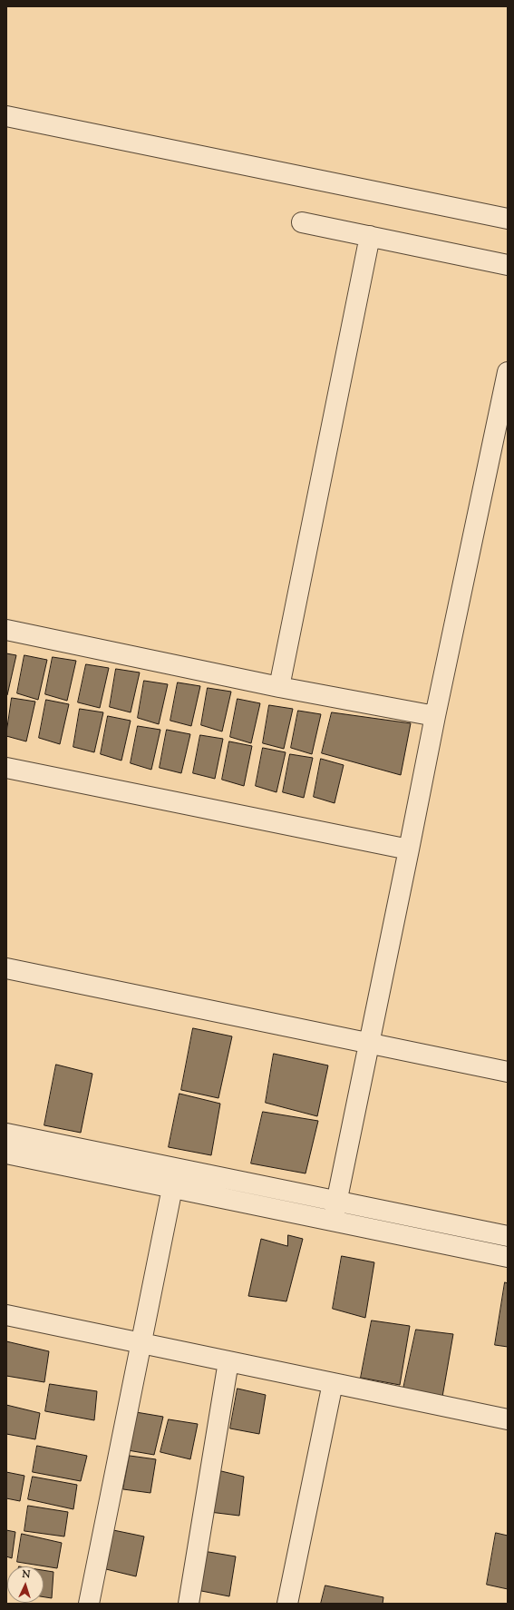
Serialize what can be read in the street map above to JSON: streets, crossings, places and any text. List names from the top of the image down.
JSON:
{
  "north": "top"
}
